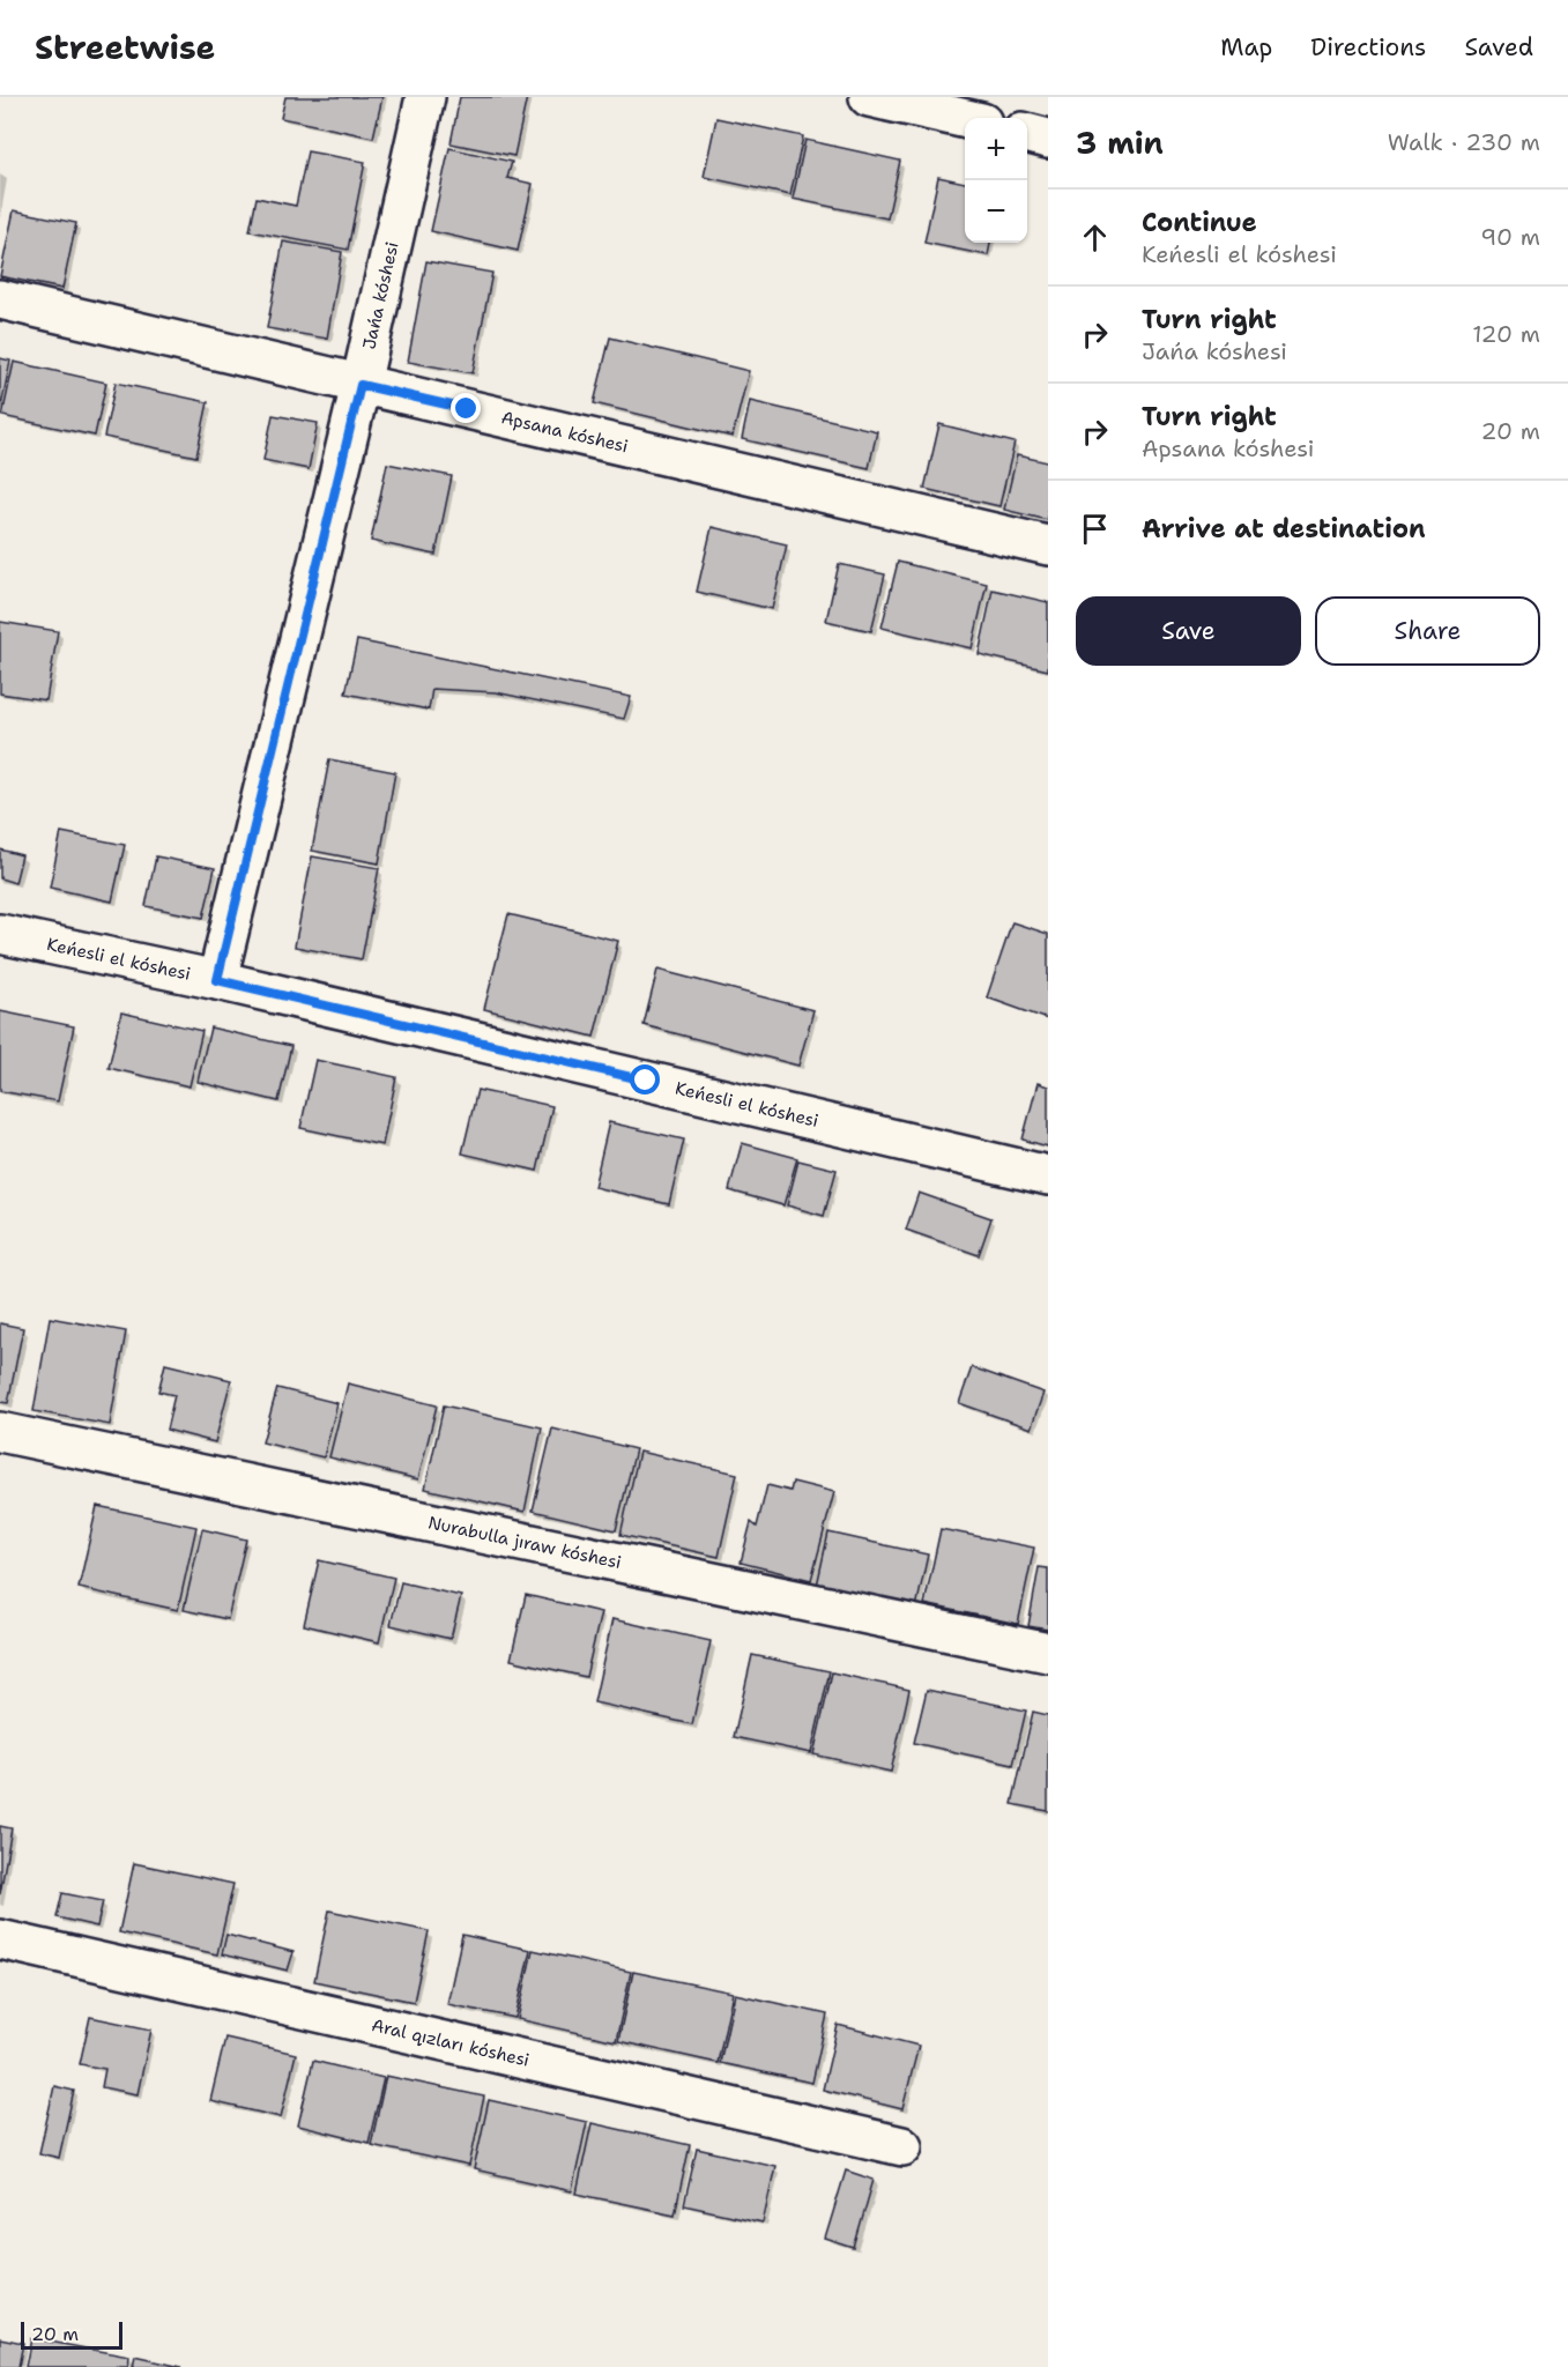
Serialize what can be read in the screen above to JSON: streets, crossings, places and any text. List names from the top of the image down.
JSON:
{
  "streets": {
    "street": [
      "Jańa kóshesi",
      "Apsana kóshesi",
      "Keńesli el kóshesi",
      "Nurabulla jıraw kóshesi",
      "Aral qızları kóshesi"
    ]
  },
  "crossings": [
    ["Jańa kóshesi", "Apsana kóshesi"],
    ["Jańa kóshesi", "Keńesli el kóshesi"]
  ],
  "scale_bar": "20 m",
  "page": {
    "header": "Streetwise",
    "nav": ["Map", "Directions", "Saved"],
    "heading": ["3 min", "Walk · 230 m"],
    "map_buttons": ["+", "−"],
    "list": [
      ["Continue", "Keńesli el kóshesi", "90 m"],
      ["Turn right", "Jańa kóshesi", "120 m"],
      ["Turn right", "Apsana kóshesi", "20 m"],
      "Arrive at destination"
    ],
    "buttons": ["Save", "Share"],
    "scale": "20 m"
  }
}
